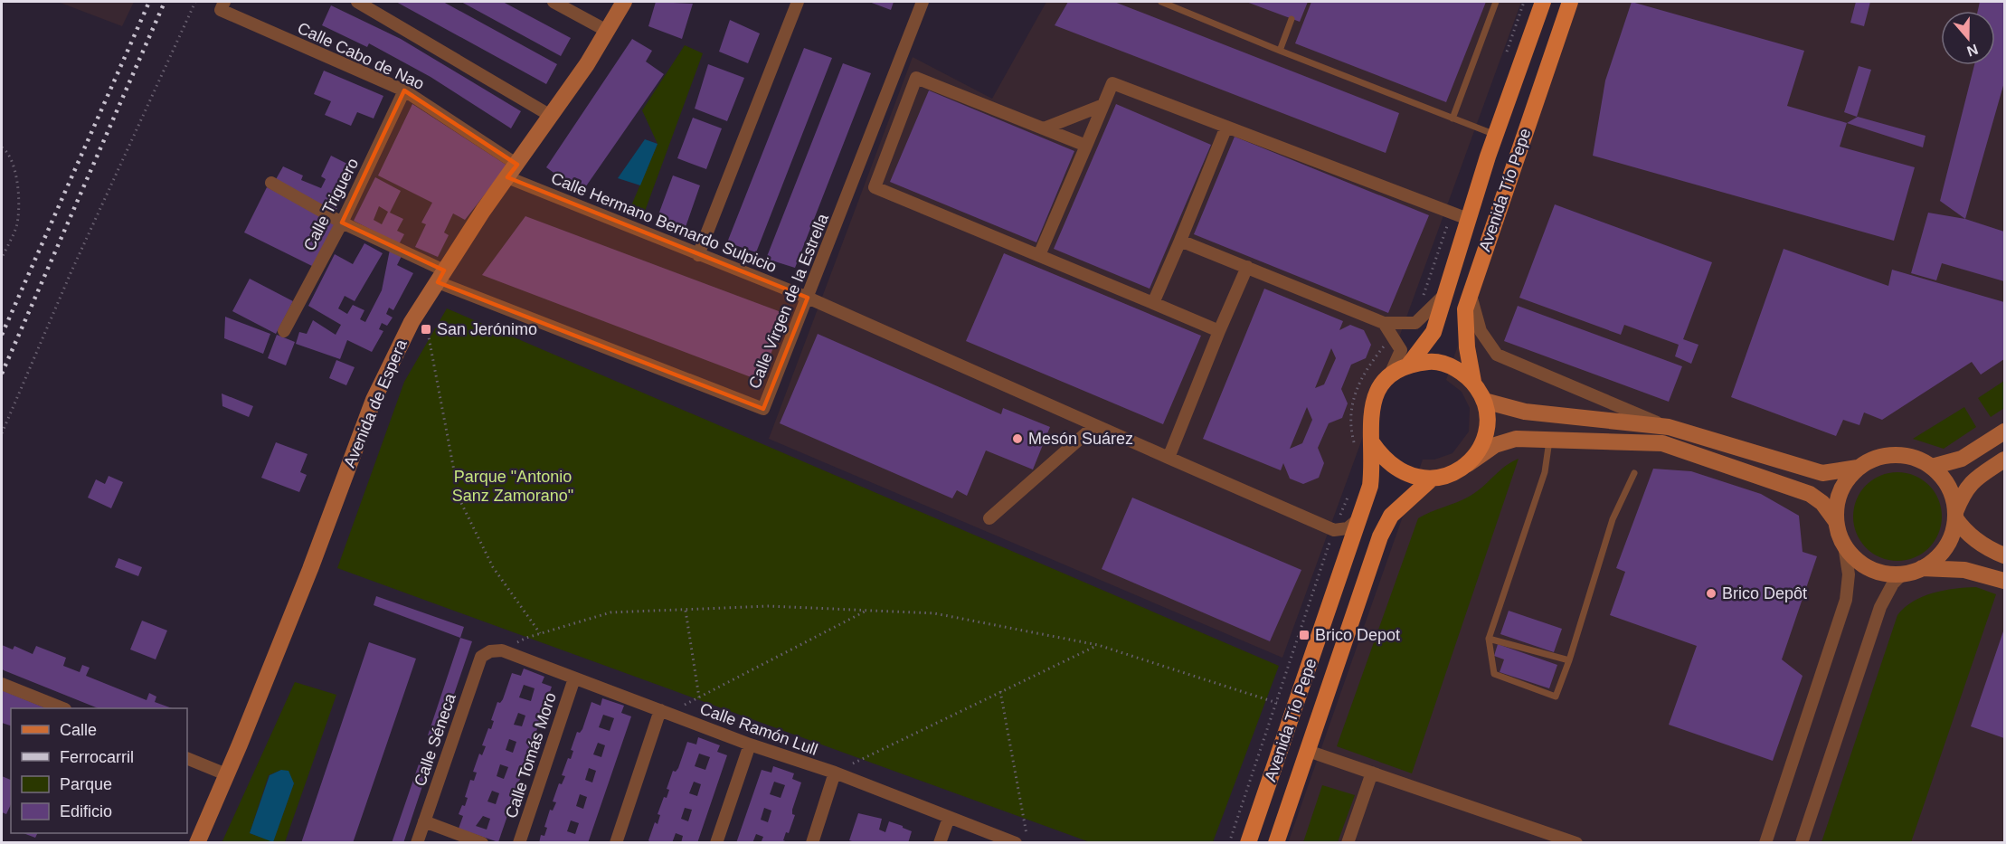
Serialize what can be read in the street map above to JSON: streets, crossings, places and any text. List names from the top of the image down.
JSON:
{
  "streets": {
    "main road": ["Avenida Tío Pepe"],
    "street": [
      "Calle Cabo de Nao",
      "Calle Triguero",
      "Calle Hermano Bernardo Sulpicio",
      "Calle Virgen de la Estrella",
      "Avenida de Espera",
      "Calle Ramón Lull",
      "Calle Séneca",
      "Calle Tomás Moro"
    ]
  },
  "crossings": [
    ["Calle Cabo de Nao", "Calle Triguero"],
    ["Calle Cabo de Nao", "Calle Hermano Bernardo Sulpicio"],
    ["Calle Cabo de Nao", "Avenida de Espera"],
    ["Calle Hermano Bernardo Sulpicio", "Calle Virgen de la Estrella"],
    ["Calle Hermano Bernardo Sulpicio", "Avenida de Espera"],
    ["Calle Virgen de la Estrella", "Avenida de Espera"],
    ["Calle Ramón Lull", "Calle Séneca"],
    ["Calle Ramón Lull", "Calle Tomás Moro"]
  ],
  "parks": ["Parque \"Antonio Sanz Zamorano\""],
  "places": {
    "transit": ["San Jerónimo", "Brico Depot"],
    "other": ["Mesón Suárez", "Brico Depôt"]
  },
  "legend": [
    "Calle",
    "Ferrocarril",
    "Parque",
    "Edificio"
  ],
  "north": "bottom"
}
